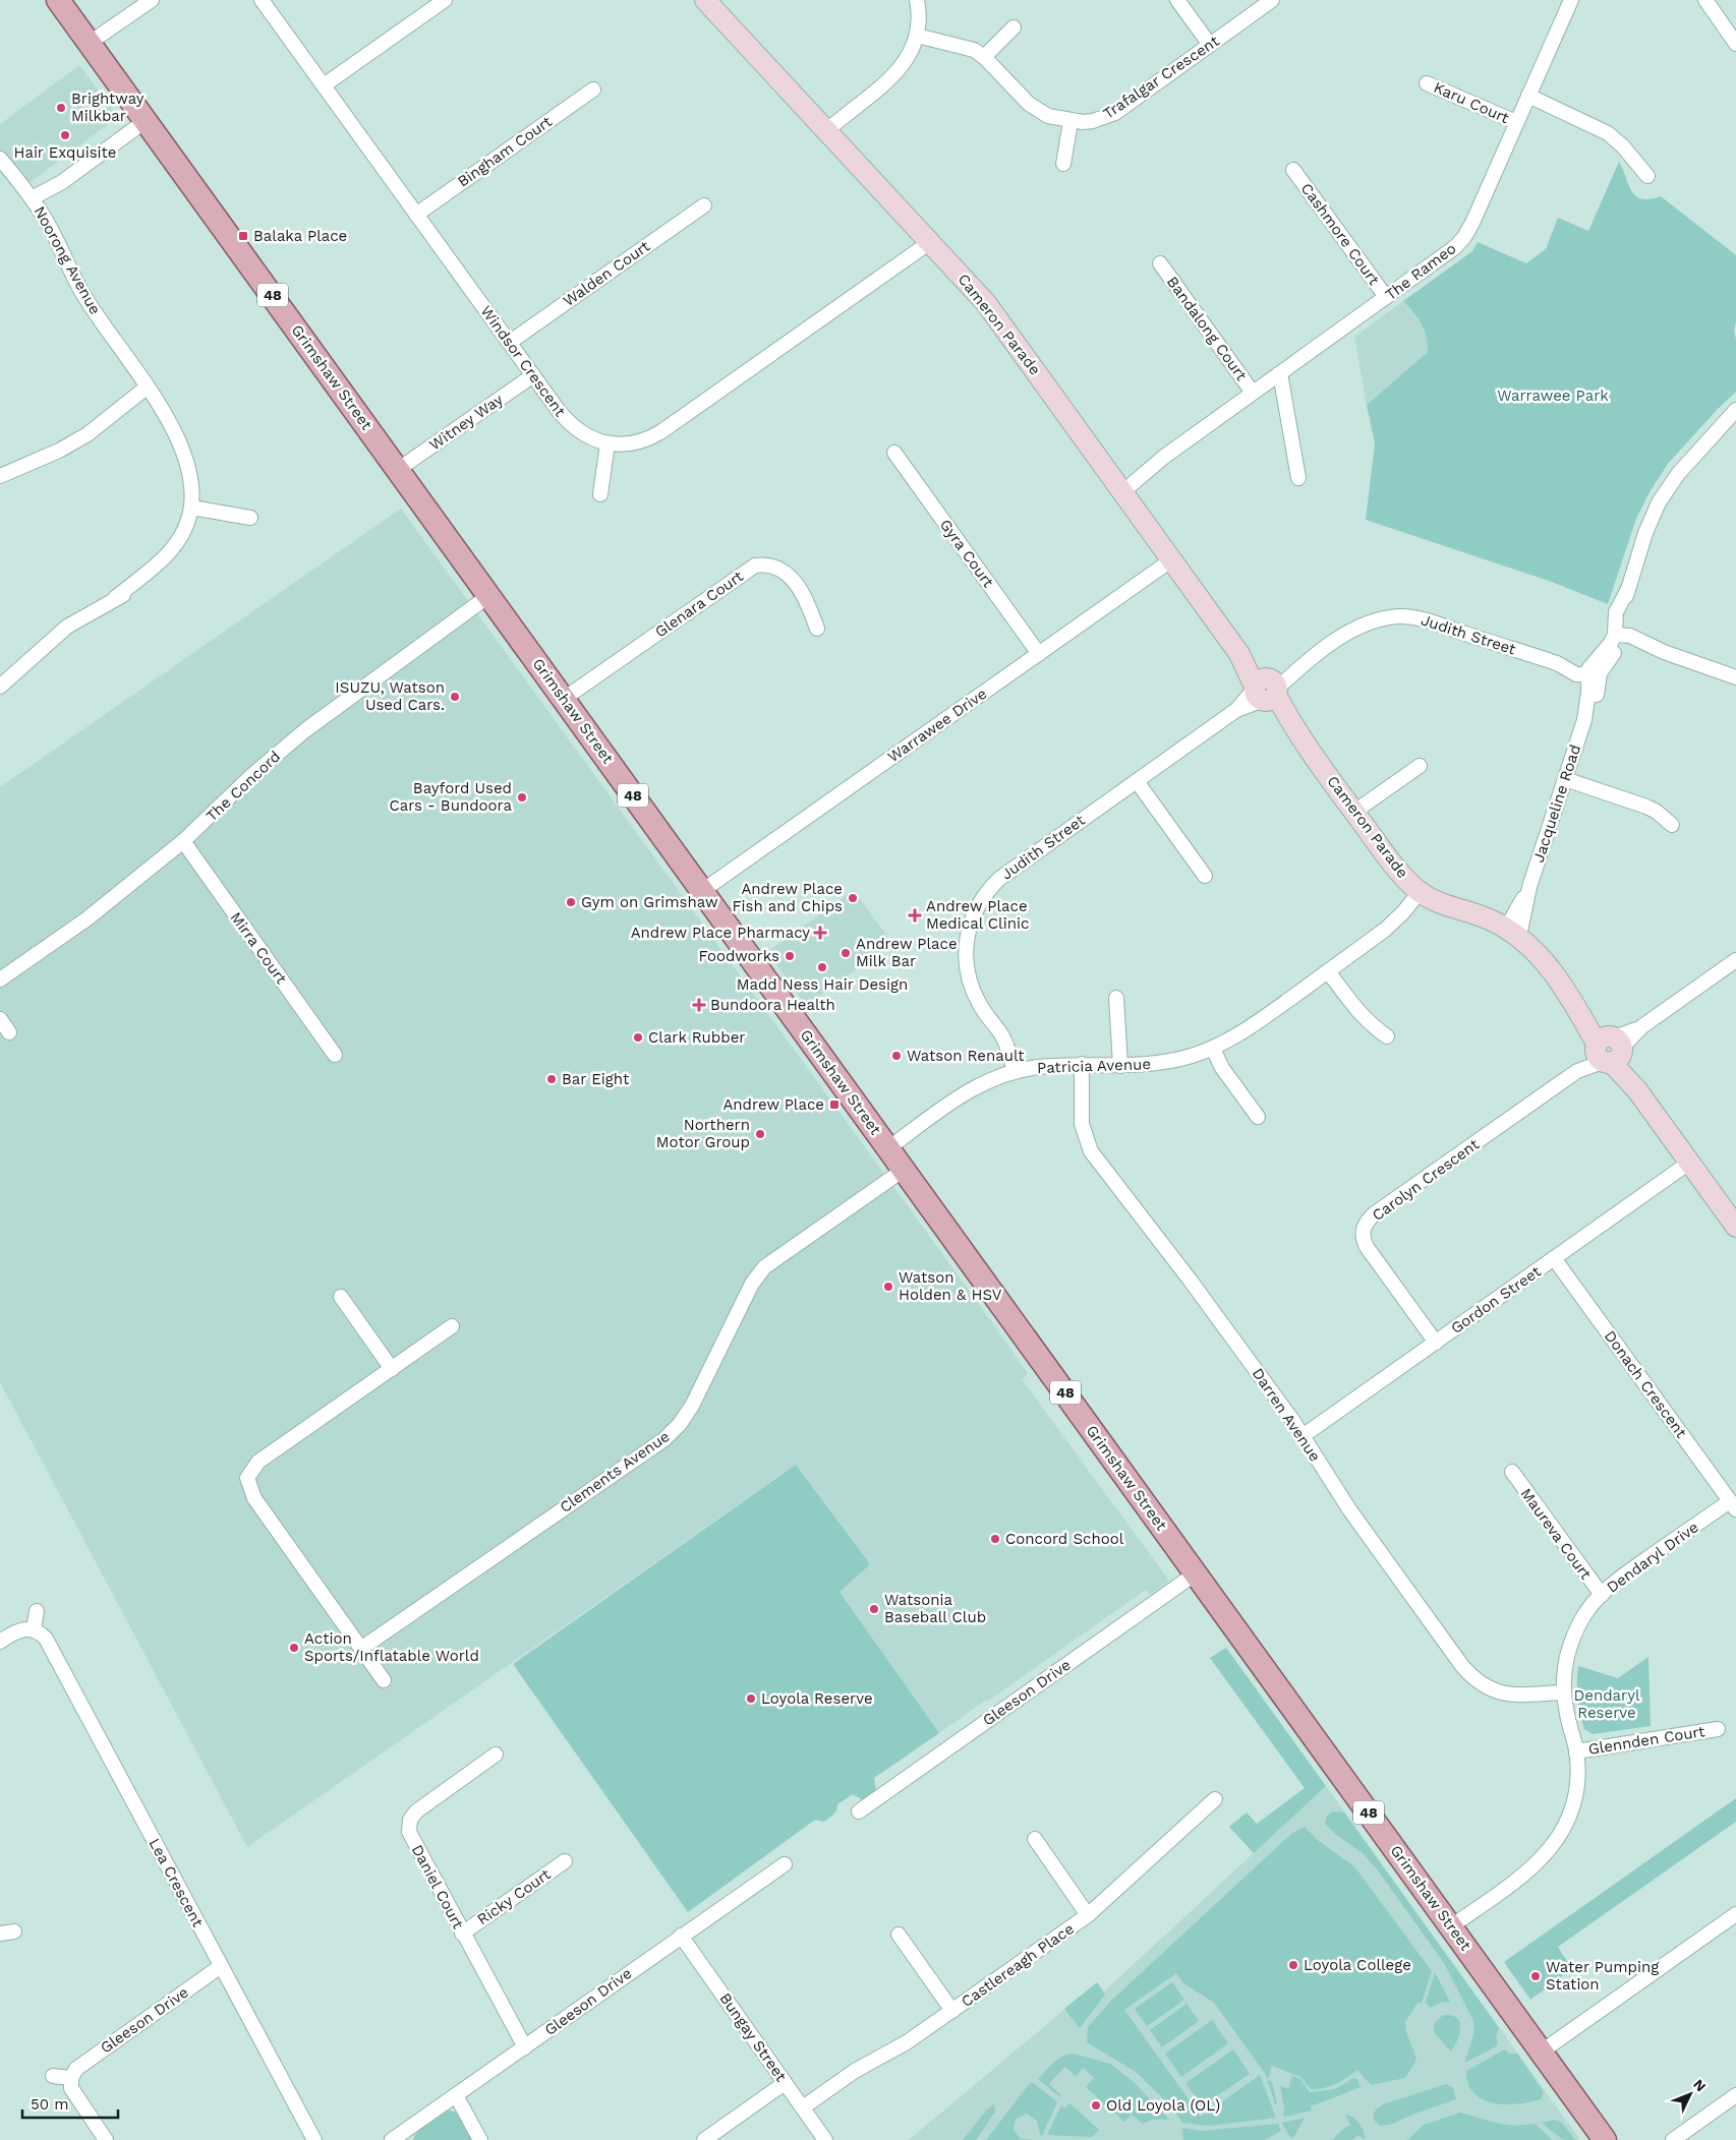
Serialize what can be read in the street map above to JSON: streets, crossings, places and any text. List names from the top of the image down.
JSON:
{
  "streets": {
    "main road": ["48", "Grimshaw Street"],
    "street": [
      "Trafalgar Crescent",
      "Karu Court",
      "Bingham Court",
      "Cashmore Court",
      "Noorong Avenue",
      "The Rameo",
      "Walden Court",
      "Cameron Parade",
      "Bandalong Court",
      "Windsor Crescent",
      "Witney Way",
      "Gyra Court",
      "Glenara Court",
      "Judith Street",
      "Warrawee Drive",
      "The Concord",
      "Jacqueline Road",
      "Mirra Court",
      "Patricia Avenue",
      "Carolyn Crescent",
      "Gordon Street",
      "Donach Crescent",
      "Darren Avenue",
      "Clements Avenue",
      "Maureva Court",
      "Dendaryl Drive",
      "Gleeson Drive",
      "Glennden Court",
      "Lea Crescent",
      "Daniel Court",
      "Ricky Court",
      "Castlereagh Place",
      "Bungay Street"
    ]
  },
  "crossings": [
    ["Karu Court", "The Rameo"],
    ["Bingham Court", "Windsor Crescent"],
    ["Cashmore Court", "The Rameo"],
    ["The Rameo", "Cameron Parade"],
    ["The Rameo", "Bandalong Court"],
    ["Walden Court", "Windsor Crescent"],
    ["Cameron Parade", "Windsor Crescent"],
    ["Cameron Parade", "Judith Street"],
    ["Cameron Parade", "Warrawee Drive"],
    ["Cameron Parade", "Jacqueline Road"],
    ["Cameron Parade", "Patricia Avenue"],
    ["Cameron Parade", "Carolyn Crescent"],
    ["Cameron Parade", "Gordon Street"],
    ["Windsor Crescent", "Witney Way"],
    ["Grimshaw Street", "Witney Way"],
    ["Grimshaw Street", "Glenara Court"],
    ["Grimshaw Street", "Warrawee Drive"],
    ["Grimshaw Street", "The Concord"],
    ["Grimshaw Street", "Patricia Avenue"],
    ["Grimshaw Street", "Clements Avenue"],
    ["Grimshaw Street", "Dendaryl Drive"],
    ["Grimshaw Street", "Gleeson Drive"],
    ["Gyra Court", "Warrawee Drive"],
    ["Judith Street", "Jacqueline Road"],
    ["Judith Street", "Patricia Avenue"],
    ["The Concord", "Mirra Court"],
    ["Patricia Avenue", "Darren Avenue"],
    ["Carolyn Crescent", "Gordon Street"],
    ["Gordon Street", "Donach Crescent"],
    ["Gordon Street", "Darren Avenue"],
    ["Donach Crescent", "Dendaryl Drive"],
    ["Darren Avenue", "Dendaryl Drive"],
    ["Maureva Court", "Dendaryl Drive"],
    ["Dendaryl Drive", "Glennden Court"],
    ["Gleeson Drive", "Lea Crescent"],
    ["Gleeson Drive", "Daniel Court"],
    ["Gleeson Drive", "Bungay Street"],
    ["Daniel Court", "Ricky Court"],
    ["Castlereagh Place", "Bungay Street"]
  ],
  "parks": ["Warrawee Park", "Dendaryl Reserve"],
  "places": {
    "other": [
      "Brightway Milkbar",
      "Hair Exquisite",
      "ISUZU, Watson Used Cars.",
      "Bayford Used Cars - Bundoora",
      "Andrew Place Fish and Chips",
      "Gym on Grimshaw",
      "Andrew Place Milk Bar",
      "Foodworks",
      "Madd Ness Hair Design",
      "Clark Rubber",
      "Watson Renault",
      "Bar Eight",
      "Northern Motor Group",
      "Watson Holden & HSV",
      "Concord School",
      "Watsonia Baseball Club",
      "Action Sports/Inflatable World",
      "Loyola Reserve",
      "Loyola College",
      "Water Pumping Station",
      "Old Loyola (OL)"
    ],
    "transit": ["Balaka Place", "Andrew Place"],
    "health": ["Andrew Place Medical Clinic", "Andrew Place Pharmacy", "Bundoora Health"]
  },
  "scale_bar": "50 m",
  "north": "top right"
}
